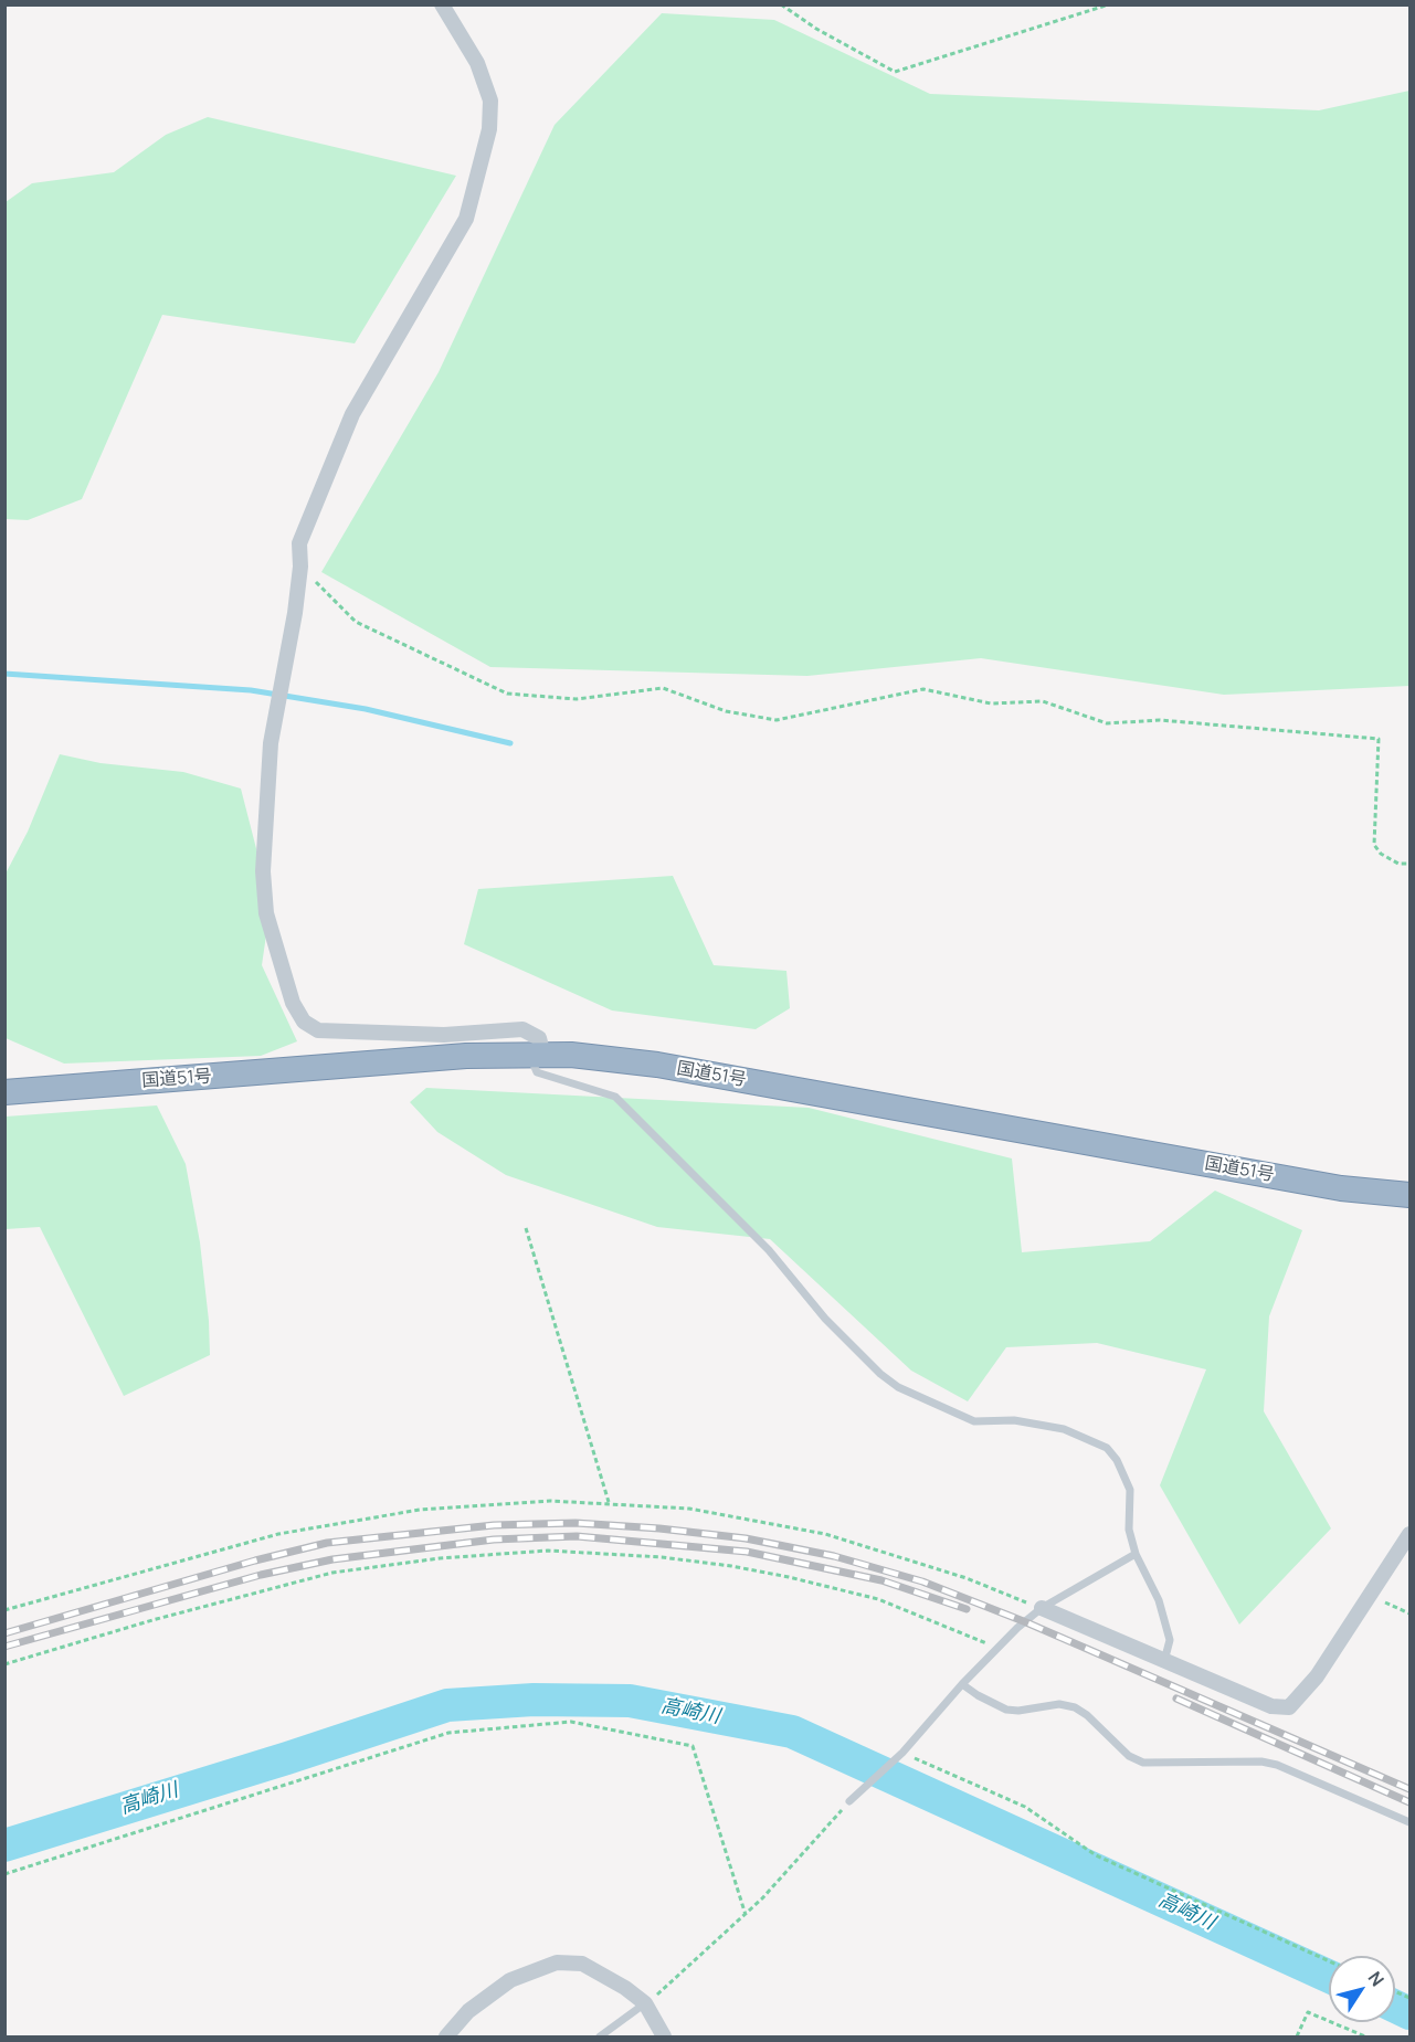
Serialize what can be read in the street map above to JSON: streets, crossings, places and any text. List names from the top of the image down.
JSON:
{
  "streets": {
    "highway": ["国道51号"]
  },
  "water": ["高崎川"],
  "north": "top right"
}
